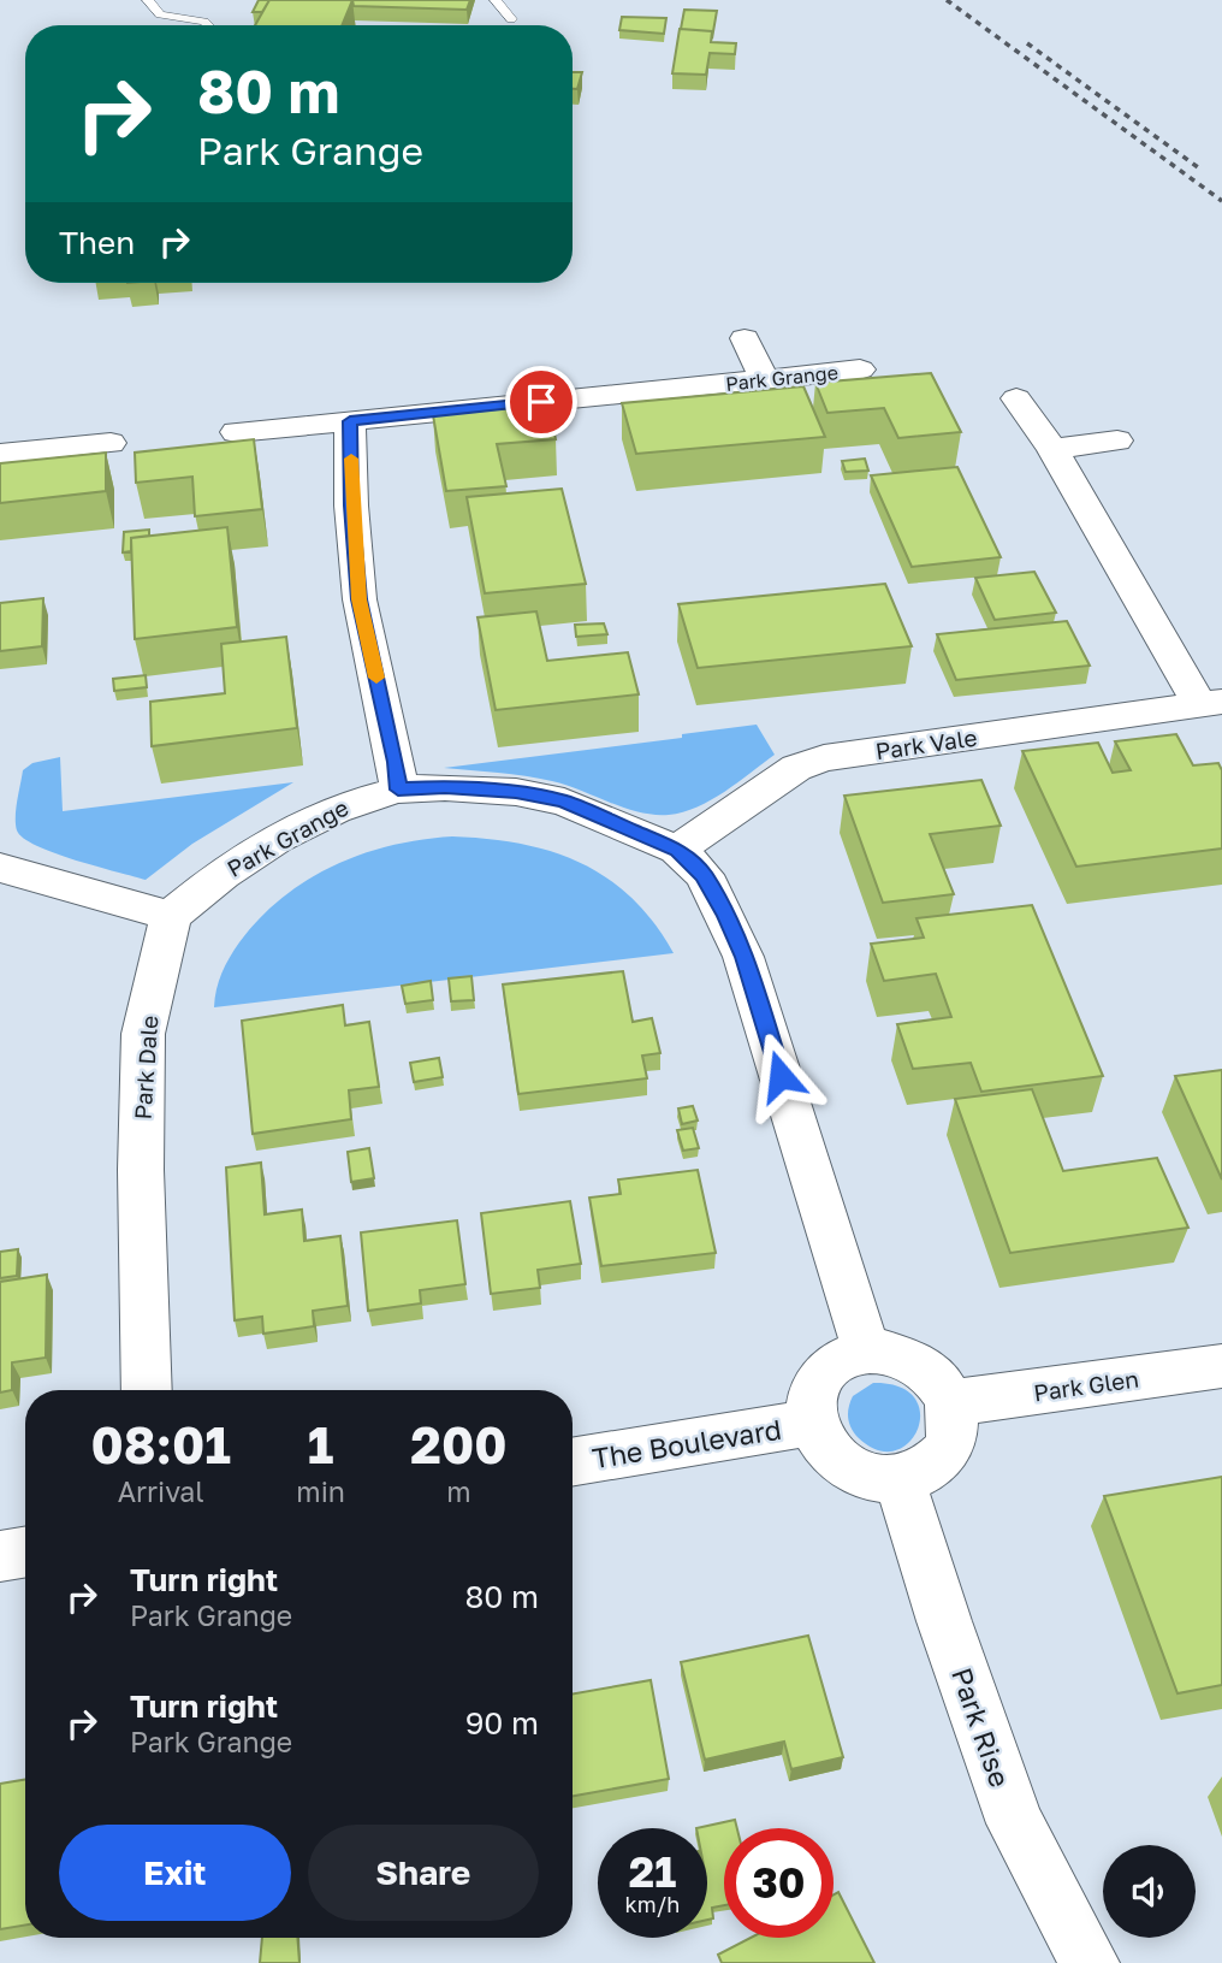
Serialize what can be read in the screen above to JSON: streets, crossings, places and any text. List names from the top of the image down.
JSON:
{
  "streets": {
    "street": [
      "Park Grange",
      "Park Vale",
      "Park Dale",
      "Park Glen",
      "The Boulevard",
      "Park Rise"
    ]
  },
  "crossings": [
    ["Park Grange", "Park Vale"],
    ["Park Grange", "Park Dale"],
    ["Park Glen", "The Boulevard"],
    ["Park Glen", "Park Rise"],
    ["The Boulevard", "Park Rise"]
  ],
  "page": {
    "turn": ["80 m", "Park Grange"],
    "then": "Then",
    "eta": [
      "08:01",
      "Arrival",
      "1",
      "min",
      "200",
      "m"
    ],
    "list": [
      {
        "name": "Turn right",
        "note": "Park Grange",
        "value": "80 m"
      },
      {
        "name": "Turn right",
        "note": "Park Grange",
        "value": "90 m"
      }
    ],
    "buttons": ["Exit", "Share"],
    "speed": "21 km/h",
    "limit": "30"
  }
}
